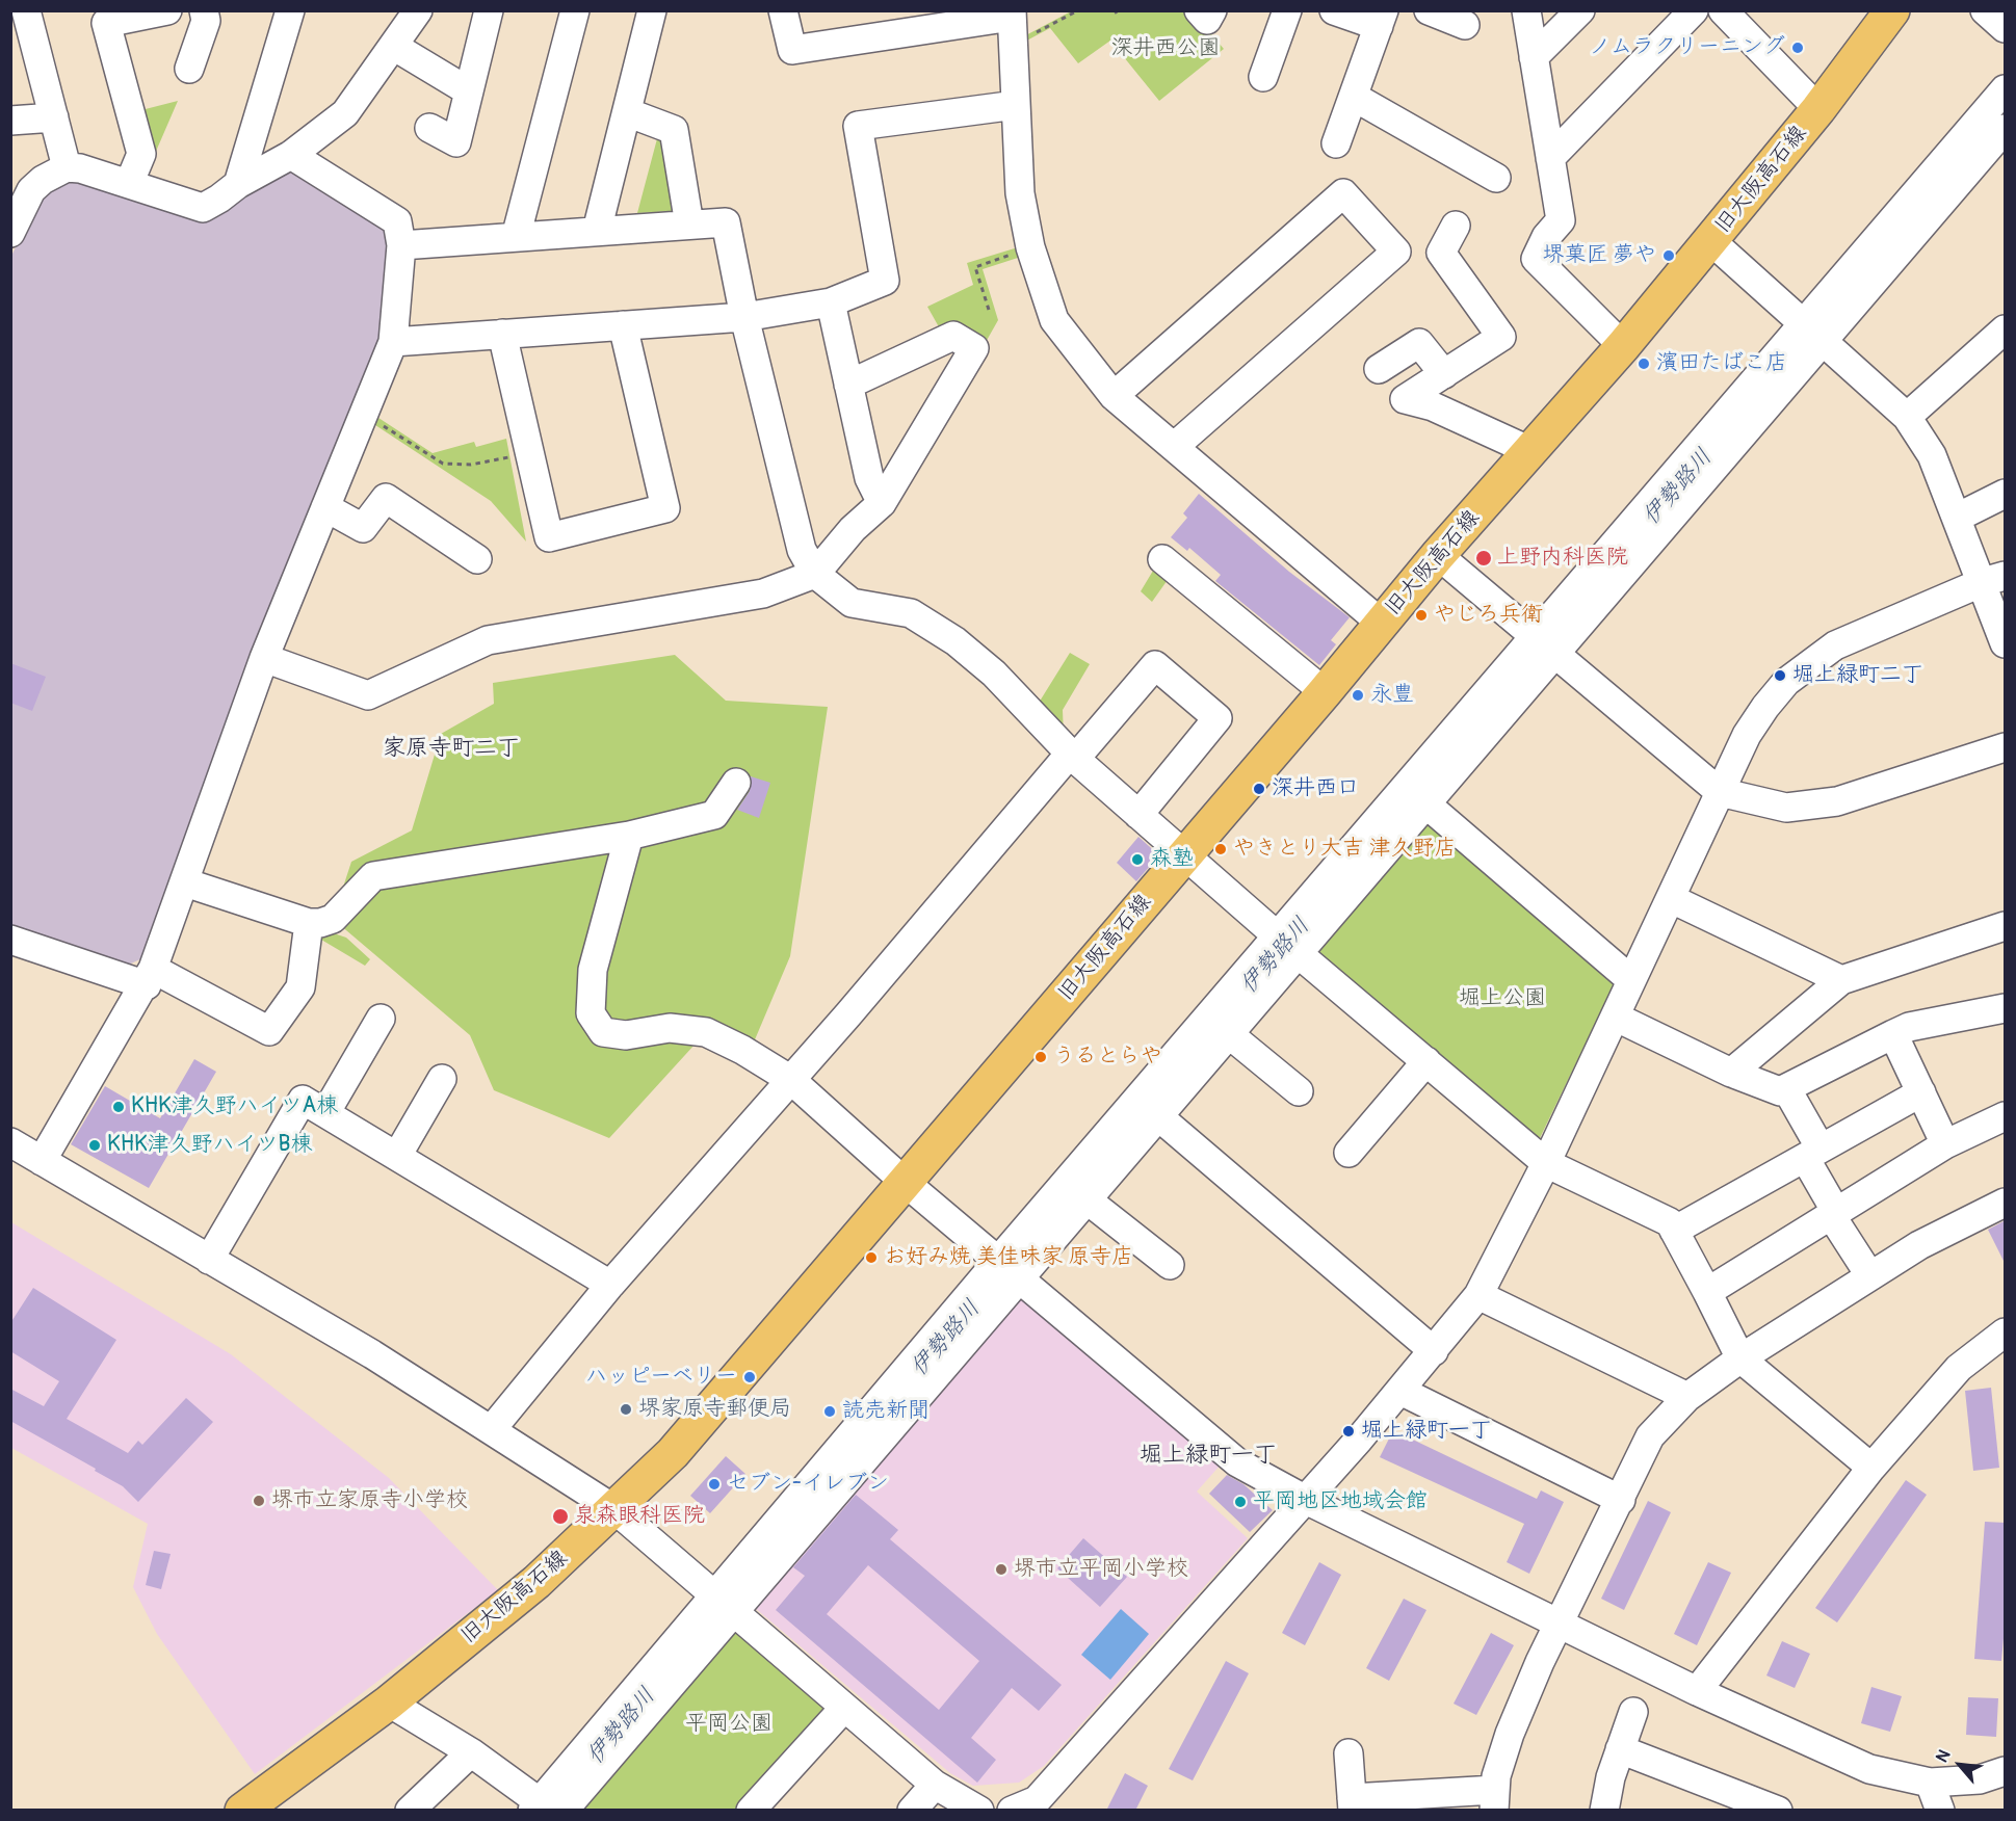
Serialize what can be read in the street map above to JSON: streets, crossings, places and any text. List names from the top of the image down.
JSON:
{
  "streets": {
    "main road": ["旧大阪高石線"]
  },
  "districts": ["家原寺町二丁", "堀上緑町一丁"],
  "water": ["伊勢路川"],
  "parks": ["深井西公園", "堀上公園", "平岡公園"],
  "places": [
    "ノムラクリーニング",
    "堺菓匠 夢や",
    "濱田たばこ店",
    "上野内科医院",
    "やじろ兵衛",
    "堀上緑町二丁",
    "永豊",
    "深井西口",
    "やきとり大吉 津久野店",
    "森塾",
    "うるとらや",
    "KHK津久野ハイツA棟",
    "KHK津久野ハイツB棟",
    "お好み焼 美佳味家 原寺店",
    "ハッピーベリー",
    "堺家原寺郵便局",
    "読売新聞",
    "堀上緑町一丁",
    "セブン-イレブン",
    "堺市立家原寺小学校",
    "平岡地区地域会館",
    "泉森眼科医院",
    "堺市立平岡小学校"
  ],
  "north": "top left"
}
